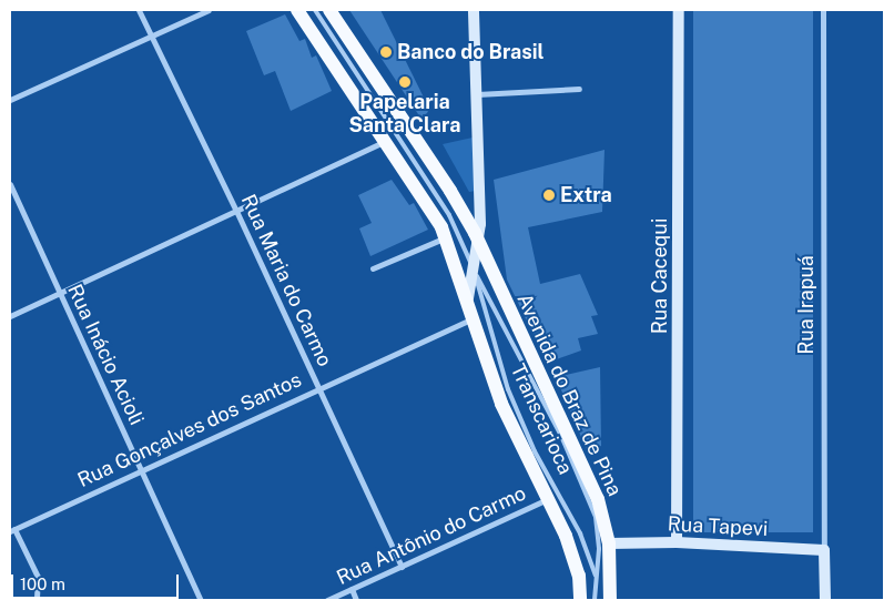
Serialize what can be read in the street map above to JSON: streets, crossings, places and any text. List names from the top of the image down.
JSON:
{
  "streets": {
    "main road": [
      "Rua Cacequi",
      "Rua Irapuá",
      "Avenida do Braz de Pina",
      "Rua Tapevi"
    ],
    "street": [
      "Rua Maria do Carmo",
      "Rua Inácio Acioli",
      "Rua Gonçalves dos Santos",
      "Rua Antônio do Carmo"
    ],
    "lane": ["Transcarioca"]
  },
  "crossings": [
    ["Rua Cacequi", "Rua Tapevi"],
    ["Rua Maria do Carmo", "Rua Gonçalves dos Santos"],
    ["Rua Maria do Carmo", "Rua Antônio do Carmo"],
    ["Rua Irapuá", "Rua Tapevi"],
    ["Rua Inácio Acioli", "Rua Gonçalves dos Santos"],
    ["Avenida do Braz de Pina", "Transcarioca"],
    ["Avenida do Braz de Pina", "Rua Gonçalves dos Santos"],
    ["Avenida do Braz de Pina", "Rua Tapevi"],
    ["Avenida do Braz de Pina", "Rua Antônio do Carmo"]
  ],
  "places": ["Banco do Brasil", "Papelaria Santa Clara", "Extra"],
  "scale_bar": "100 m"
}
